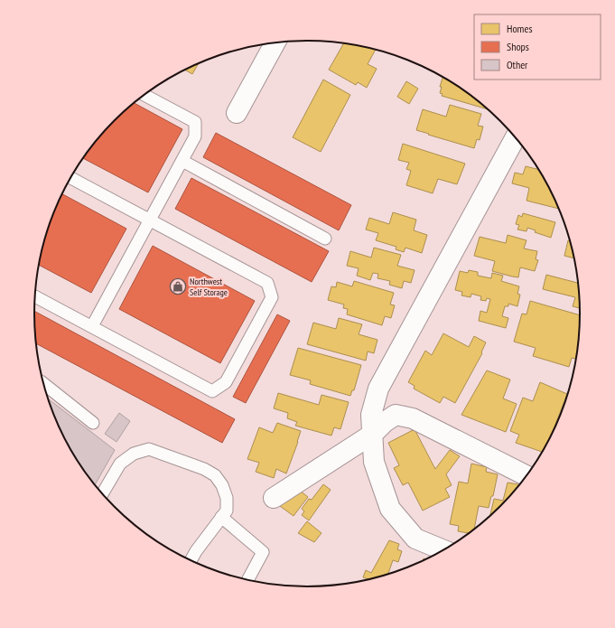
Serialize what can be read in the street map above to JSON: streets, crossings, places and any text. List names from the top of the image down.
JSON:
{
  "places": {
    "shop": ["Northwest Self Storage"]
  },
  "legend": ["Homes", "Shops", "Other"]
}
